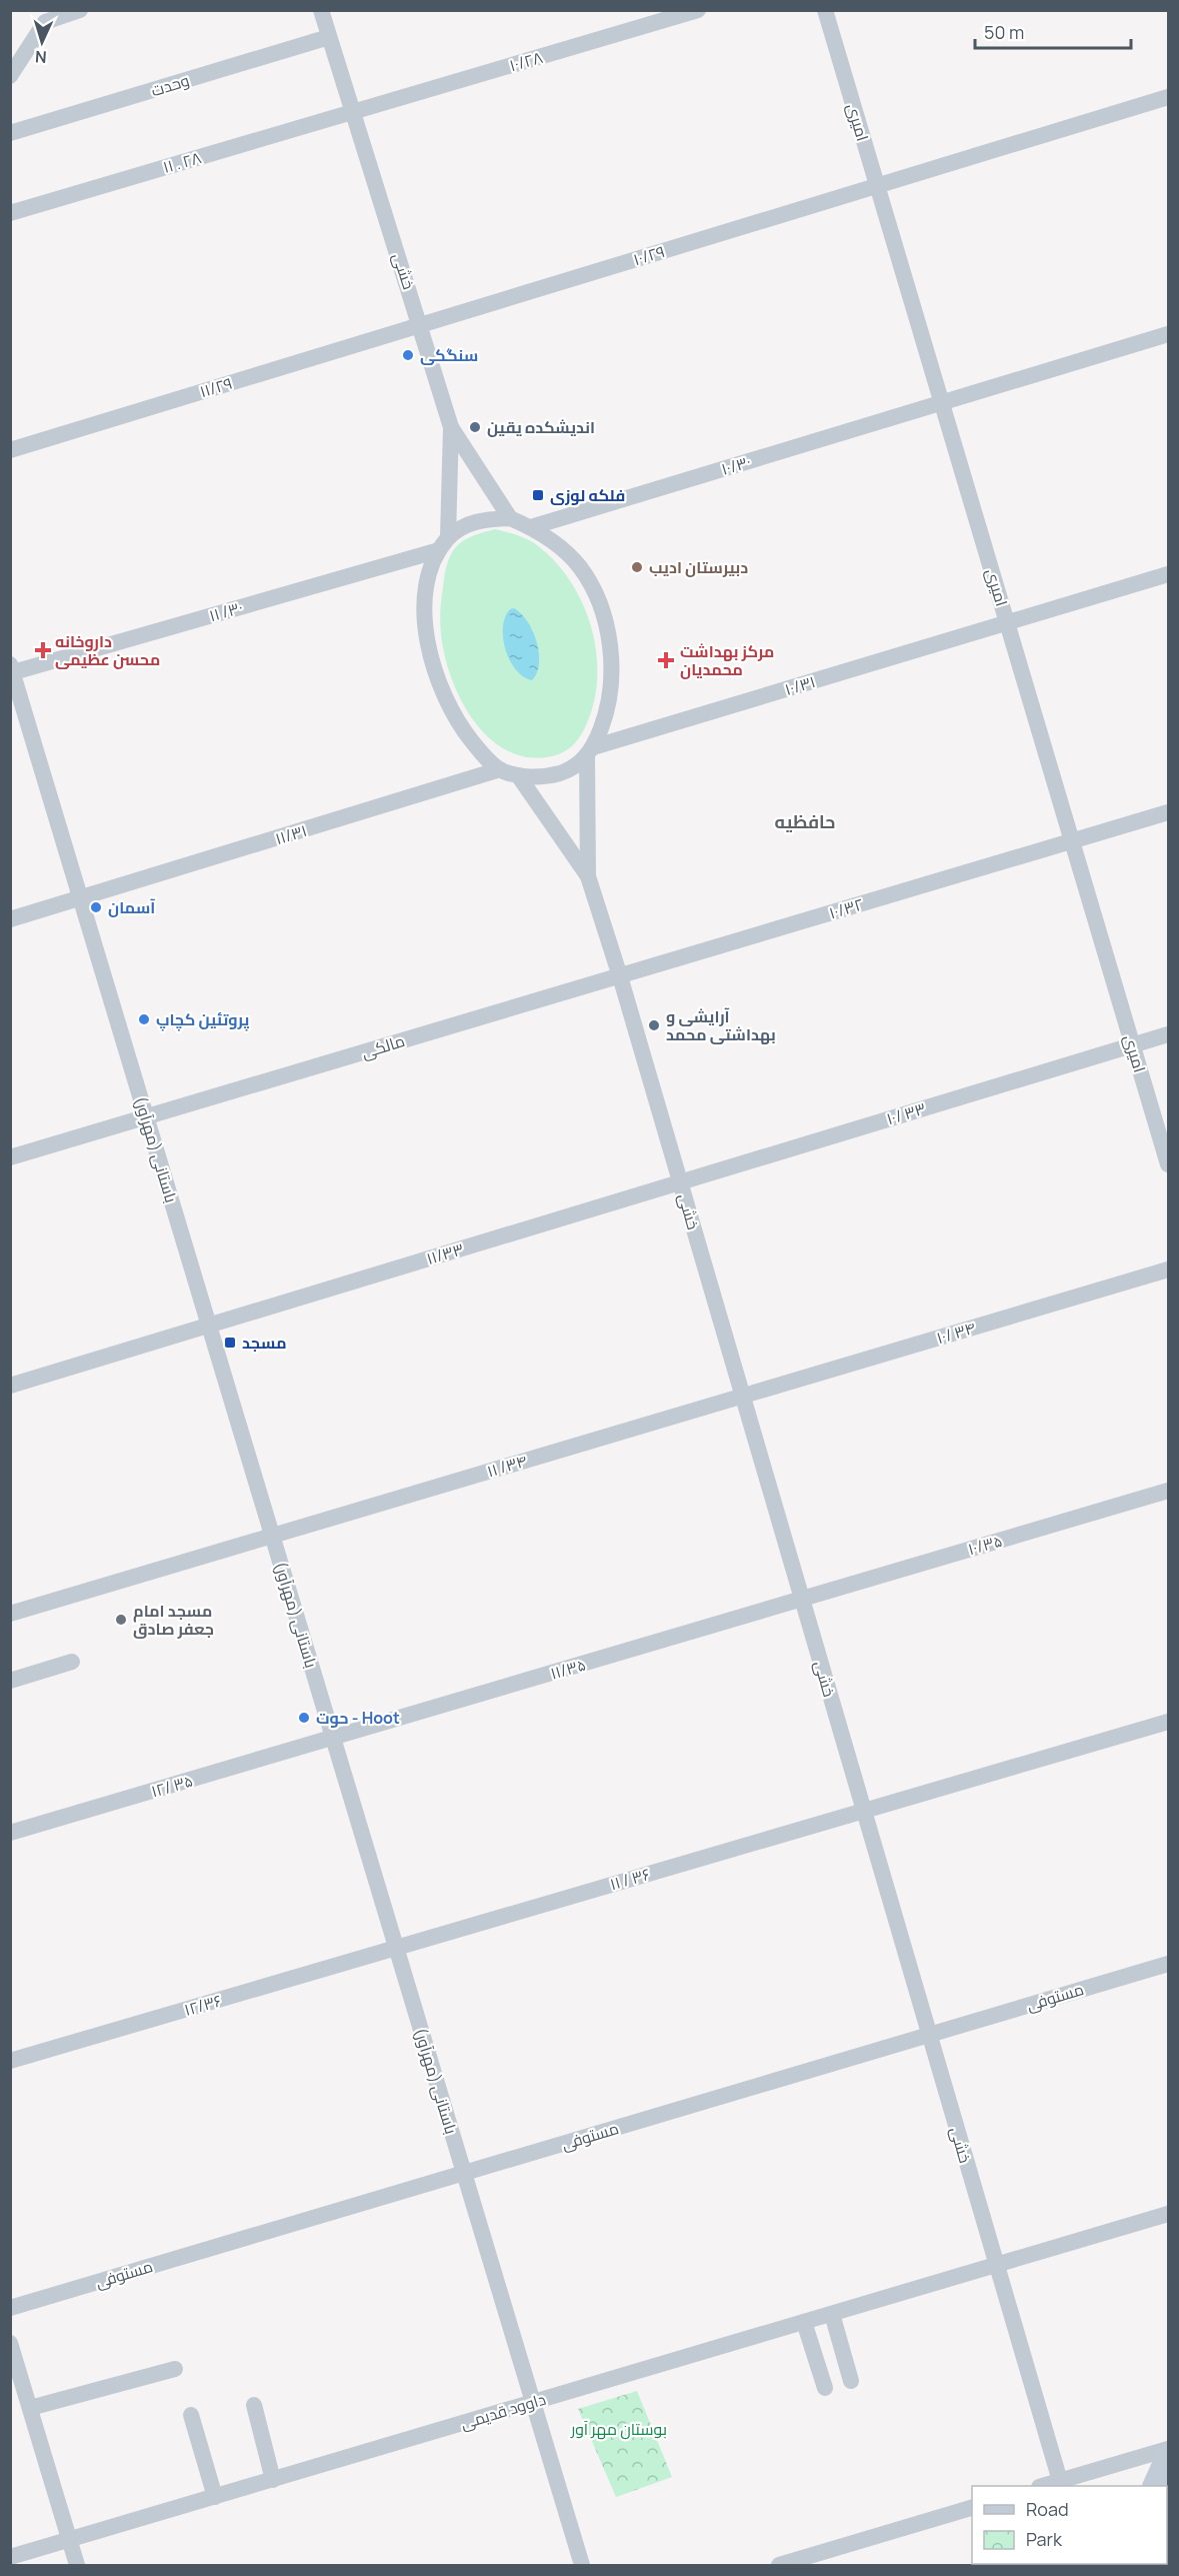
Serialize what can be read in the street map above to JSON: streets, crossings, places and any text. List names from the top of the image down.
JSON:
{
  "streets": {
    "street": [
      "۱۰/۲۸",
      "وحدت",
      "امیری",
      "۱۱ . ۲۸",
      "۱۰/۲۹",
      "خشی",
      "۱۱/۲۹",
      "۱۰/۳۰",
      "۱۱ /۳۰",
      "۱۰/۳۱",
      "۱۱/۳۱",
      "۱۰/۳۲",
      "مالکی",
      "۱۰/ ۳۳",
      "باستانی (مهرآور)",
      "۱۱/۳۳",
      "۱۰/ ۳۴",
      "۱۱ /۳۴",
      "۱۰/۳۵",
      "۱۱/۳۵",
      "۱۲/ ۳۵",
      "۱۱ / ۳۶",
      "مستوفی",
      "۱۲/۳۶",
      "داوود قدیمی"
    ]
  },
  "crossings": [
    ["۱۰/۲۸", "۱۱ . ۲۸"],
    ["۱۰/۲۸", "خشی"],
    ["وحدت", "خشی"],
    ["امیری", "۱۰/۲۹"],
    ["امیری", "۱۰/۳۰"],
    ["امیری", "۱۰/۳۱"],
    ["امیری", "۱۰/۳۲"],
    ["امیری", "۱۰/ ۳۳"],
    ["۱۱ . ۲۸", "خشی"],
    ["۱۰/۲۹", "خشی"],
    ["۱۰/۲۹", "۱۱/۲۹"],
    ["خشی", "۱۱/۲۹"],
    ["خشی", "۱۰/۳۰"],
    ["خشی", "۱۱ /۳۰"],
    ["خشی", "۱۰/۳۱"],
    ["خشی", "۱۱/۳۱"],
    ["خشی", "۱۰/۳۲"],
    ["خشی", "مالکی"],
    ["خشی", "۱۰/ ۳۳"],
    ["خشی", "۱۱/۳۳"],
    ["خشی", "۱۰/ ۳۴"],
    ["خشی", "۱۱ /۳۴"],
    ["خشی", "۱۰/۳۵"],
    ["خشی", "۱۱/۳۵"],
    ["خشی", "۱۱ / ۳۶"],
    ["خشی", "مستوفی"],
    ["خشی", "داوود قدیمی"],
    ["۱۱ /۳۰", "باستانی (مهرآور)"],
    ["۱۰/۳۱", "۱۱/۳۱"],
    ["۱۱/۳۱", "باستانی (مهرآور)"],
    ["۱۰/۳۲", "مالکی"],
    ["مالکی", "باستانی (مهرآور)"],
    ["۱۰/ ۳۳", "۱۱/۳۳"],
    ["باستانی (مهرآور)", "۱۱/۳۳"],
    ["باستانی (مهرآور)", "۱۱ /۳۴"],
    ["باستانی (مهرآور)", "۱۱/۳۵"],
    ["باستانی (مهرآور)", "۱۲/ ۳۵"],
    ["باستانی (مهرآور)", "۱۱ / ۳۶"],
    ["باستانی (مهرآور)", "مستوفی"],
    ["باستانی (مهرآور)", "۱۲/۳۶"],
    ["باستانی (مهرآور)", "داوود قدیمی"],
    ["۱۰/ ۳۴", "۱۱ /۳۴"],
    ["۱۰/۳۵", "۱۱/۳۵"],
    ["۱۱/۳۵", "۱۲/ ۳۵"],
    ["۱۱ / ۳۶", "۱۲/۳۶"]
  ],
  "districts": ["حافظیه"],
  "parks": ["بوستان مهر آور"],
  "places": {
    "other": [
      "سنگکی",
      "اندیشکده یقین",
      "دبیرستان ادیب",
      "آسمان",
      "پروتئین کچاپ",
      "آرایشی و بهداشتی محمد",
      "مسجد امام جعفر صادق",
      "حوت - Hoot"
    ],
    "transit": ["فلکه لوزی", "مسجد"],
    "health": ["داروخانه محسن عظیمی", "مرکز بهداشت محمدیان"]
  },
  "legend": ["Road", "Park"],
  "scale_bar": "50 m",
  "north": "bottom"
}
